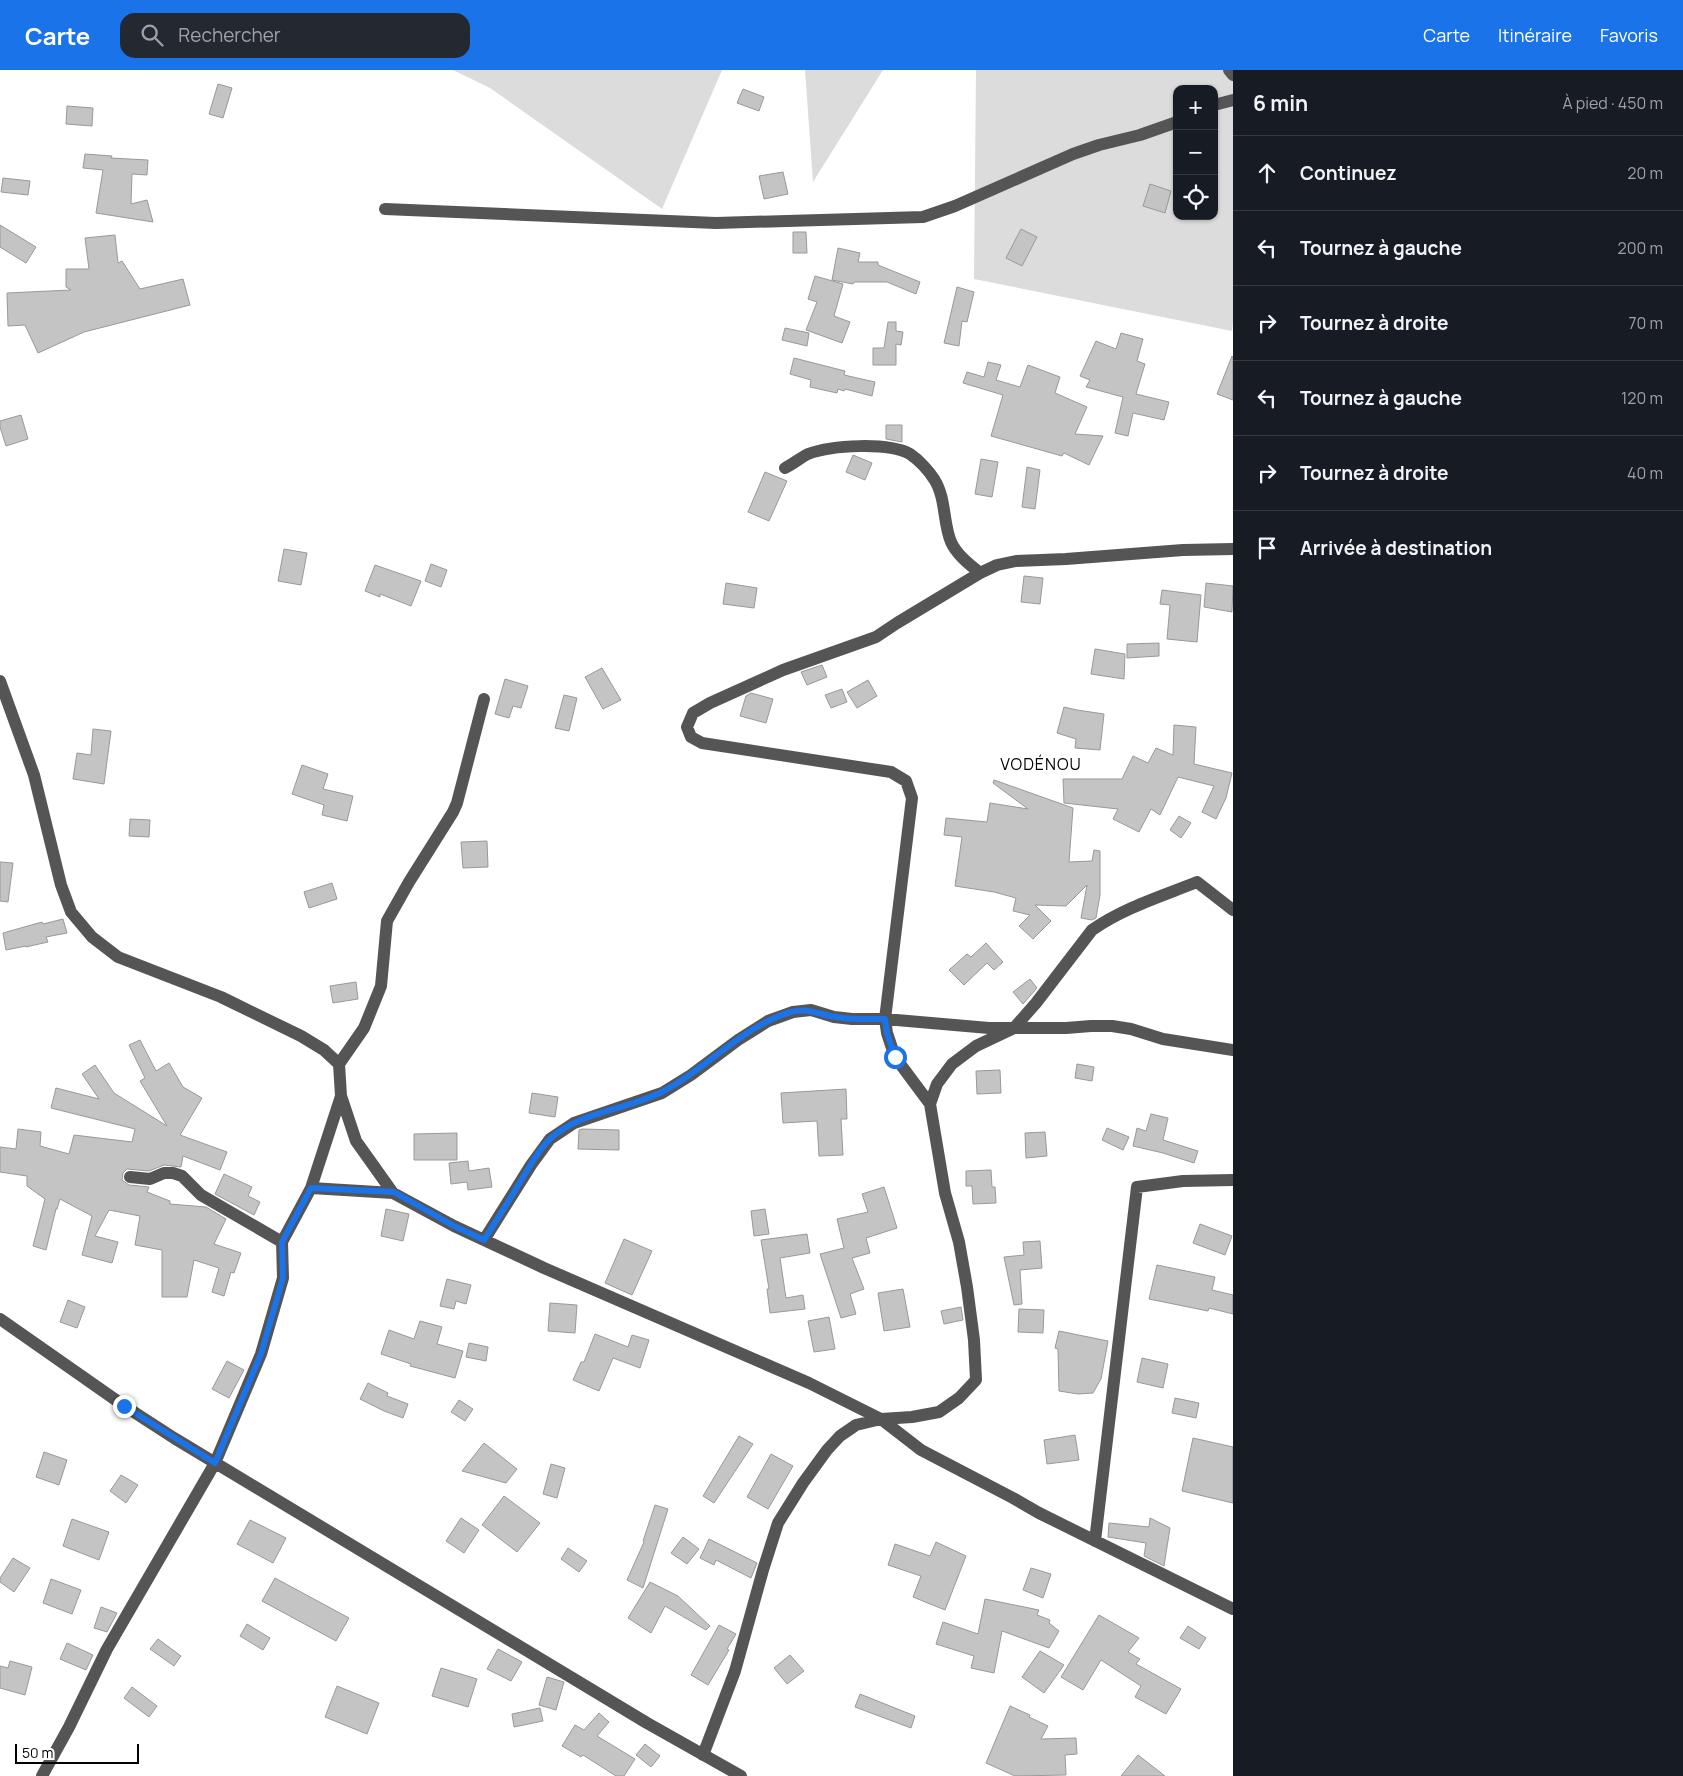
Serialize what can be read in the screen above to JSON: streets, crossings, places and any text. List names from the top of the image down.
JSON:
{
  "districts": ["VODÉNOU"],
  "scale_bar": "50 m",
  "page": {
    "header": "Carte",
    "search": "Rechercher",
    "nav": ["Carte", "Itinéraire", "Favoris"],
    "heading": ["6 min", "À pied · 450 m"],
    "map_buttons": ["+", "−"],
    "list": [
      ["Continuez", "20 m"],
      ["Tournez à gauche", "200 m"],
      ["Tournez à droite", "70 m"],
      ["Tournez à gauche", "120 m"],
      ["Tournez à droite", "40 m"],
      "Arrivée à destination"
    ],
    "scale": "50 m"
  }
}
